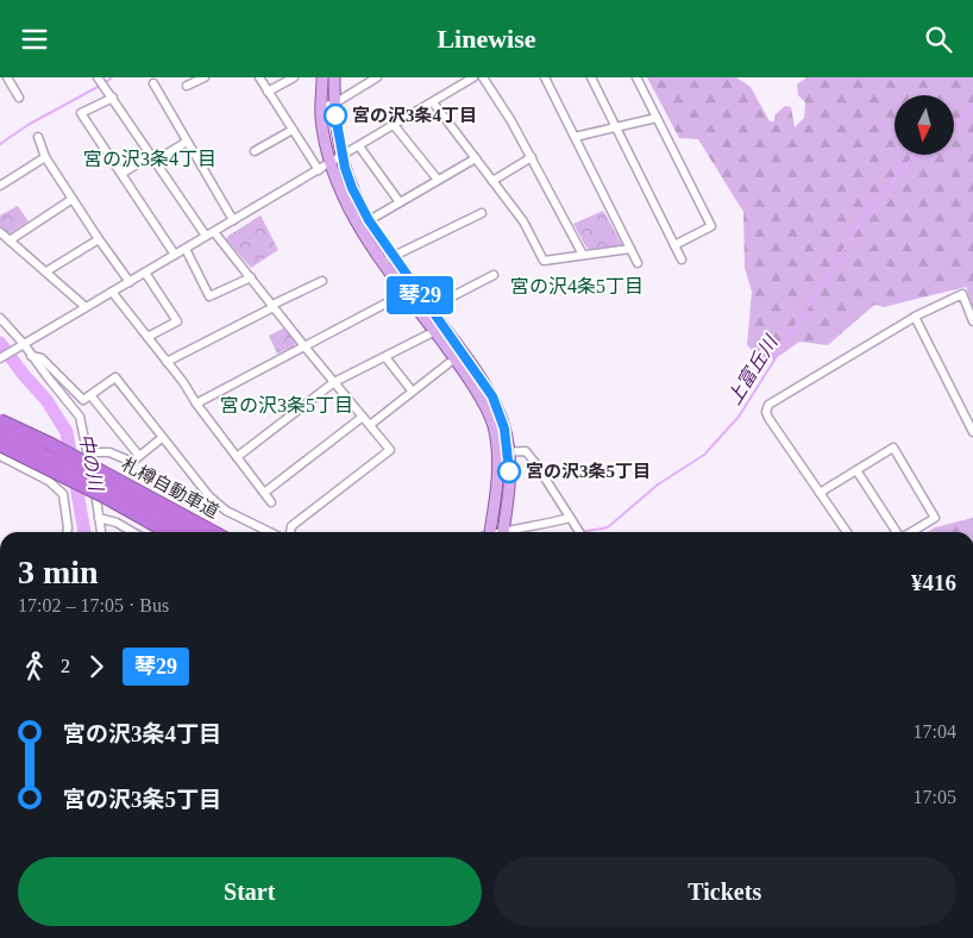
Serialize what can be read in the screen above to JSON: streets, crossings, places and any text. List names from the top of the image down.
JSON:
{
  "streets": {
    "highway": ["札樽自動車道"]
  },
  "districts": ["宮の沢3条4丁目", "宮の沢4条5丁目", "宮の沢3条5丁目"],
  "water": ["上富丘川", "中の川"],
  "places": ["宮の沢3条4丁目", "宮の沢3条5丁目"],
  "lines": ["bus line 琴29"],
  "north": "bottom",
  "page": {
    "header": "Linewise",
    "on_map": "琴29",
    "heading": ["3 min", "17:02 – 17:05 · Bus", "¥416"],
    "legs": ["2", "琴29"],
    "list": [
      {
        "name": "宮の沢3条4丁目",
        "value": "17:04"
      },
      {
        "name": "宮の沢3条5丁目",
        "value": "17:05"
      }
    ],
    "buttons": ["Start", "Tickets"]
  }
}
